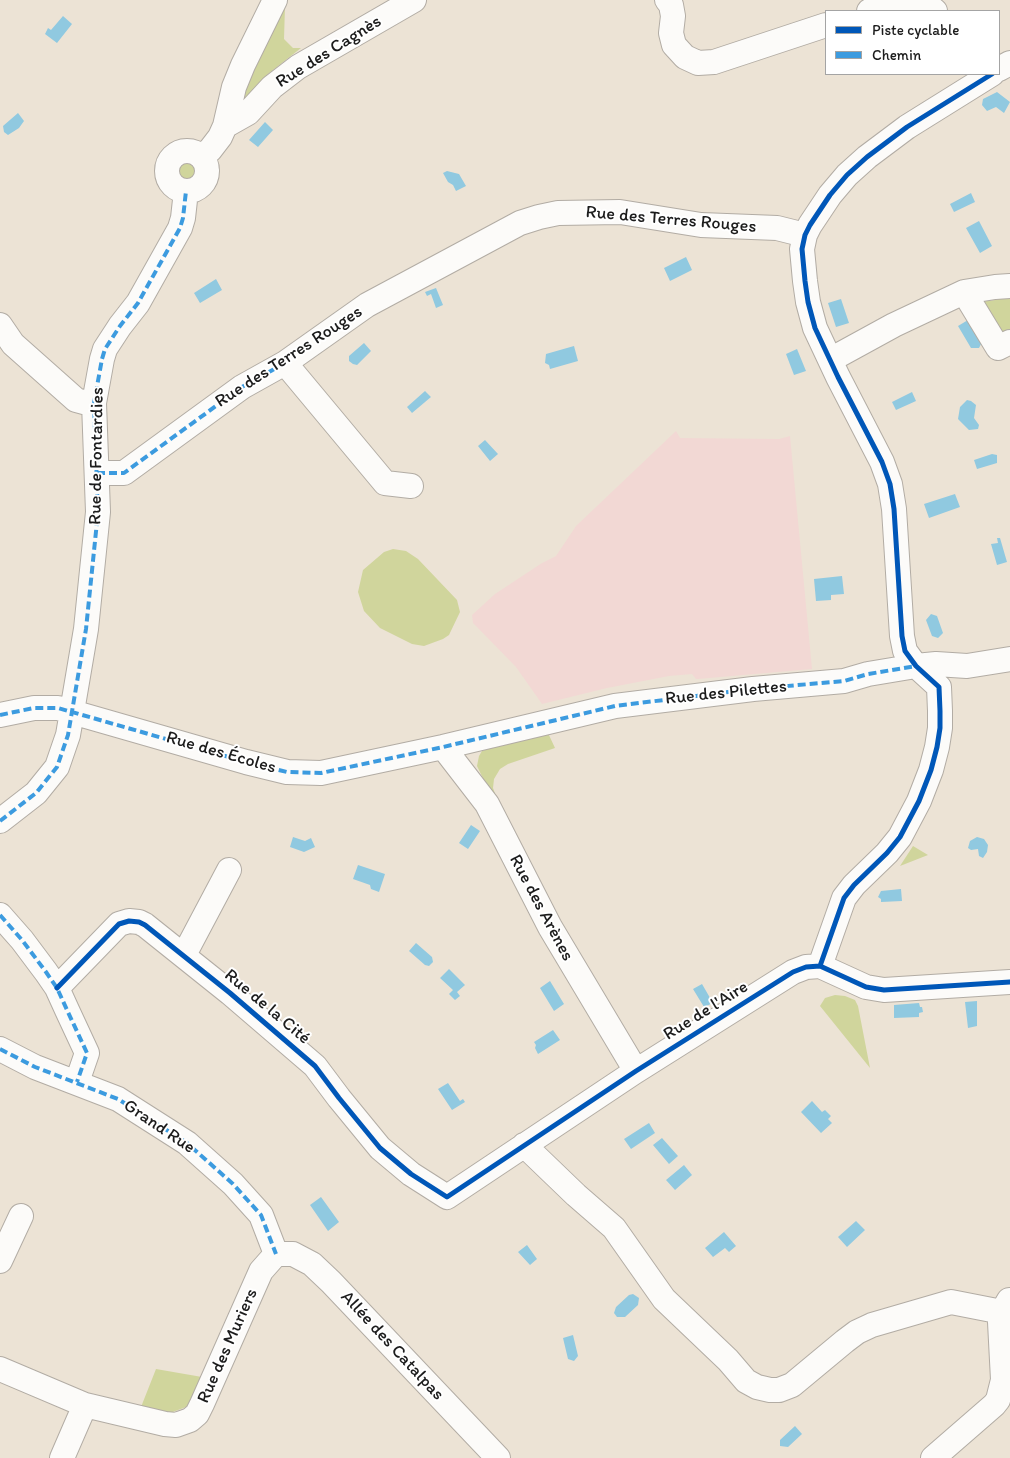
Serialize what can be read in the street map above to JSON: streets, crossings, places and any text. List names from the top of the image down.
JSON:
{
  "streets": {
    "street": [
      "Rue des Cagnès",
      "Rue des Terres Rouges",
      "Rue de Fontardies",
      "Rue des Pilettes",
      "Rue des Écoles",
      "Rue des Arènes",
      "Rue de la Cité",
      "Rue de l'Aire",
      "Grand Rue",
      "Rue des Muriers",
      "Allée des Catalpas"
    ]
  },
  "crossings": [
    ["Rue des Terres Rouges", "Rue de Fontardies"],
    ["Rue de Fontardies", "Rue des Écoles"],
    ["Rue des Pilettes", "Rue des Écoles"],
    ["Rue des Pilettes", "Rue des Arènes"],
    ["Rue des Écoles", "Rue des Arènes"],
    ["Rue des Arènes", "Rue de l'Aire"],
    ["Rue de la Cité", "Rue de l'Aire"],
    ["Grand Rue", "Rue des Muriers"],
    ["Grand Rue", "Allée des Catalpas"],
    ["Rue des Muriers", "Allée des Catalpas"]
  ],
  "legend": ["Piste cyclable", "Chemin"]
}
